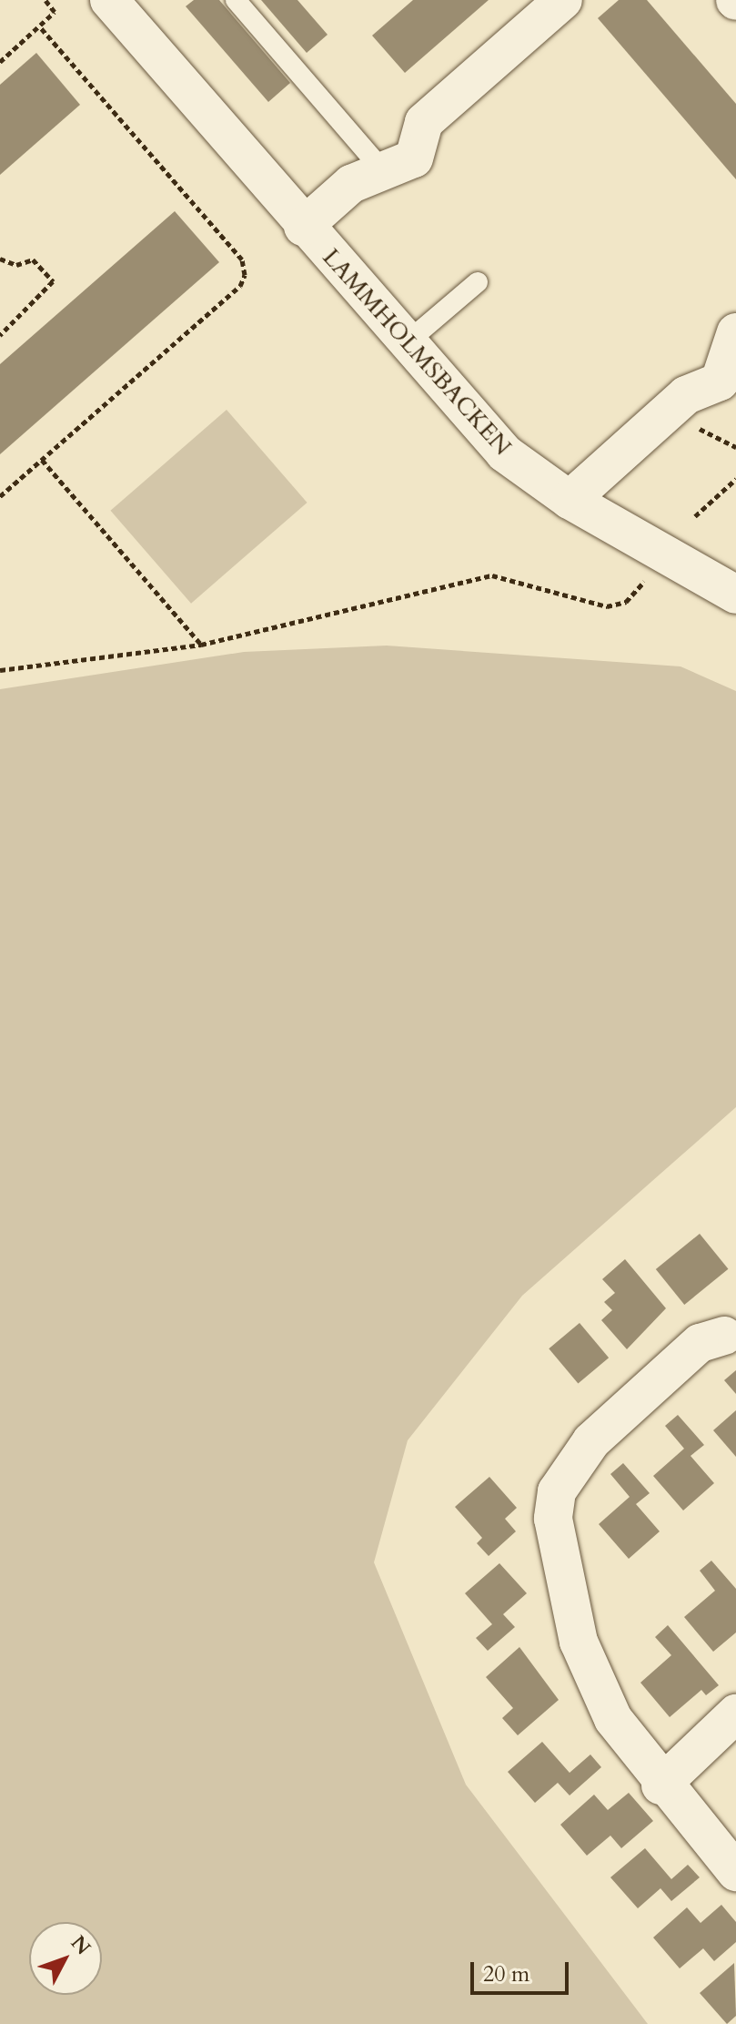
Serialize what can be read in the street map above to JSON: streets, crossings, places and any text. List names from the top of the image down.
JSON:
{
  "streets": {
    "street": ["LAMMHOLMSBACKEN"]
  },
  "scale_bar": "20 m",
  "north": "top right"
}
